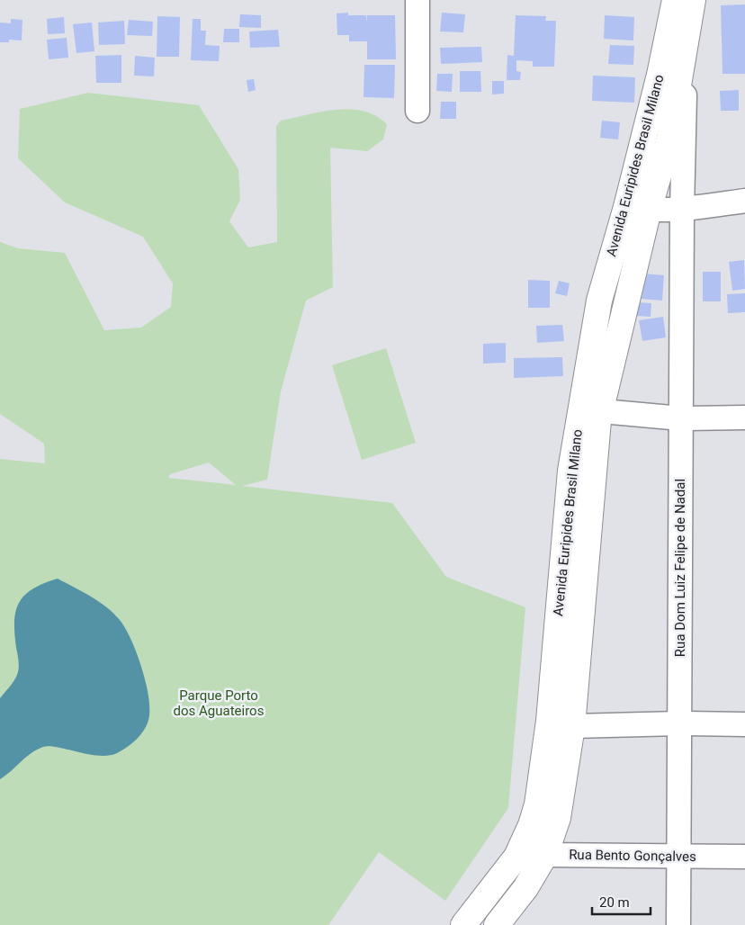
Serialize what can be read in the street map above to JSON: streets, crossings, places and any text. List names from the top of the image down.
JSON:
{
  "streets": {
    "main road": ["Avenida Euripides Brasil Milano"],
    "street": ["Rua Dom Luiz Felipe de Nadal", "Rua Bento Gonçalves"]
  },
  "crossings": [
    ["Avenida Euripides Brasil Milano", "Rua Dom Luiz Felipe de Nadal"],
    ["Avenida Euripides Brasil Milano", "Rua Bento Gonçalves"],
    ["Rua Dom Luiz Felipe de Nadal", "Rua Bento Gonçalves"]
  ],
  "parks": ["Parque Porto dos Aguateiros"],
  "scale_bar": "20 m"
}
